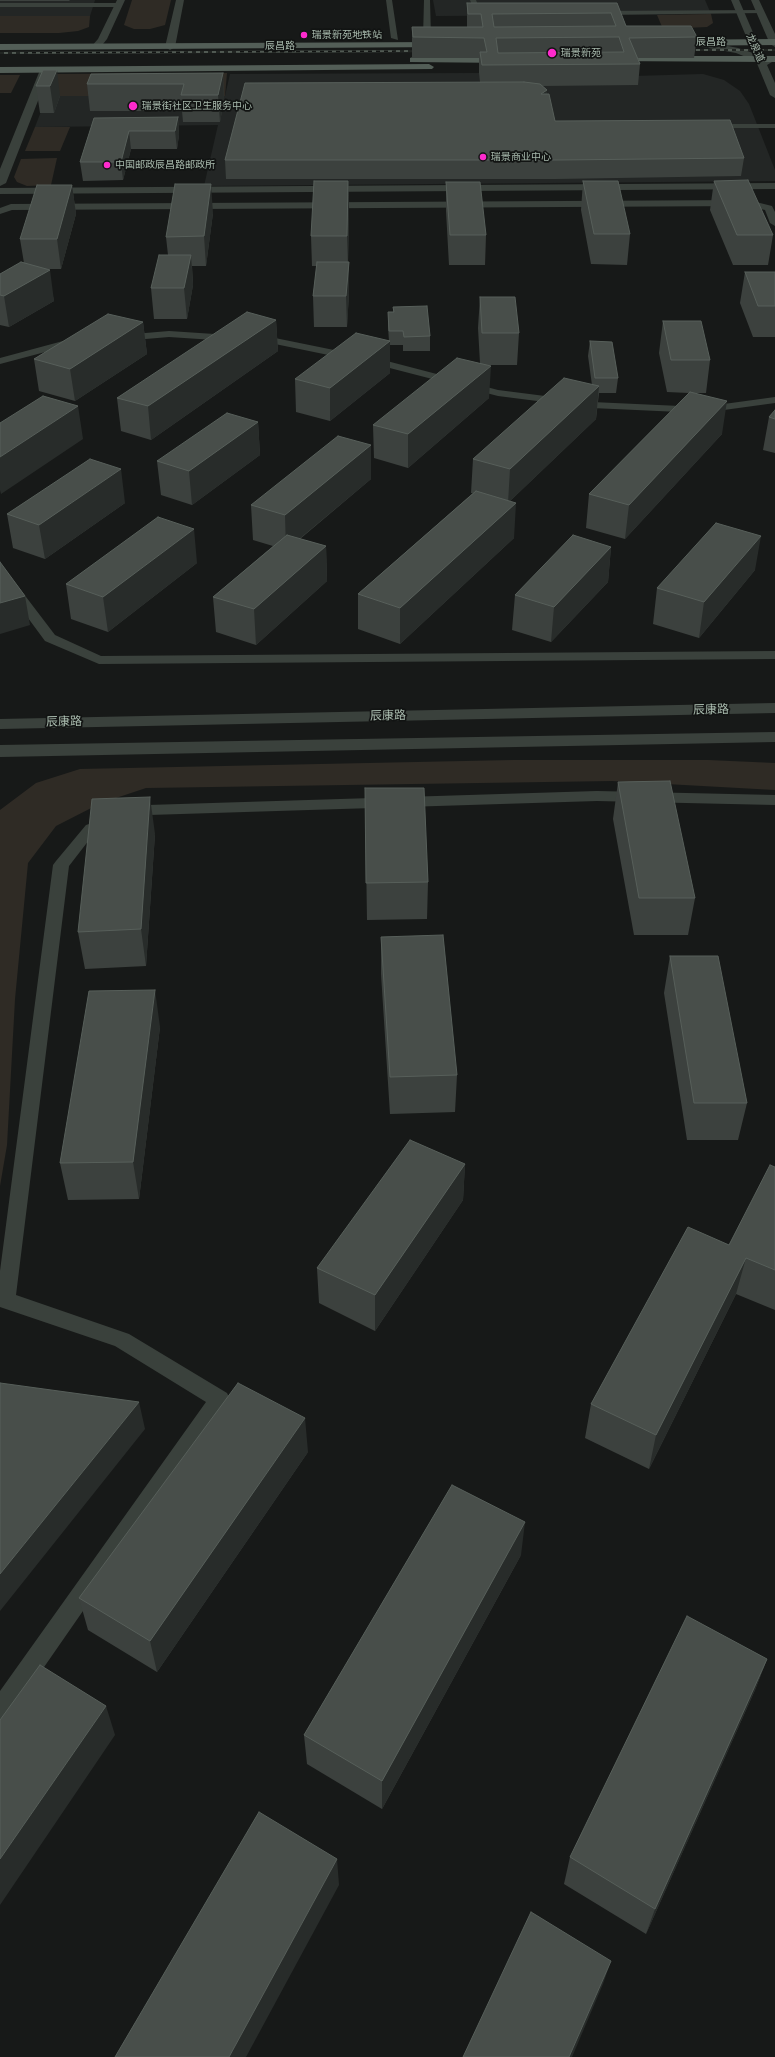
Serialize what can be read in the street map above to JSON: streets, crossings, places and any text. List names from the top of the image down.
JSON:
{
  "streets": {
    "main road": ["辰昌路"],
    "street": ["龙泉道", "辰康路"]
  },
  "crossings": [
    ["辰昌路", "龙泉道"]
  ],
  "places": [
    "瑞景新苑地铁站",
    "瑞景新苑",
    "瑞景街社区卫生服务中心",
    "瑞景商业中心",
    "中国邮政辰昌路邮政所"
  ]
}
